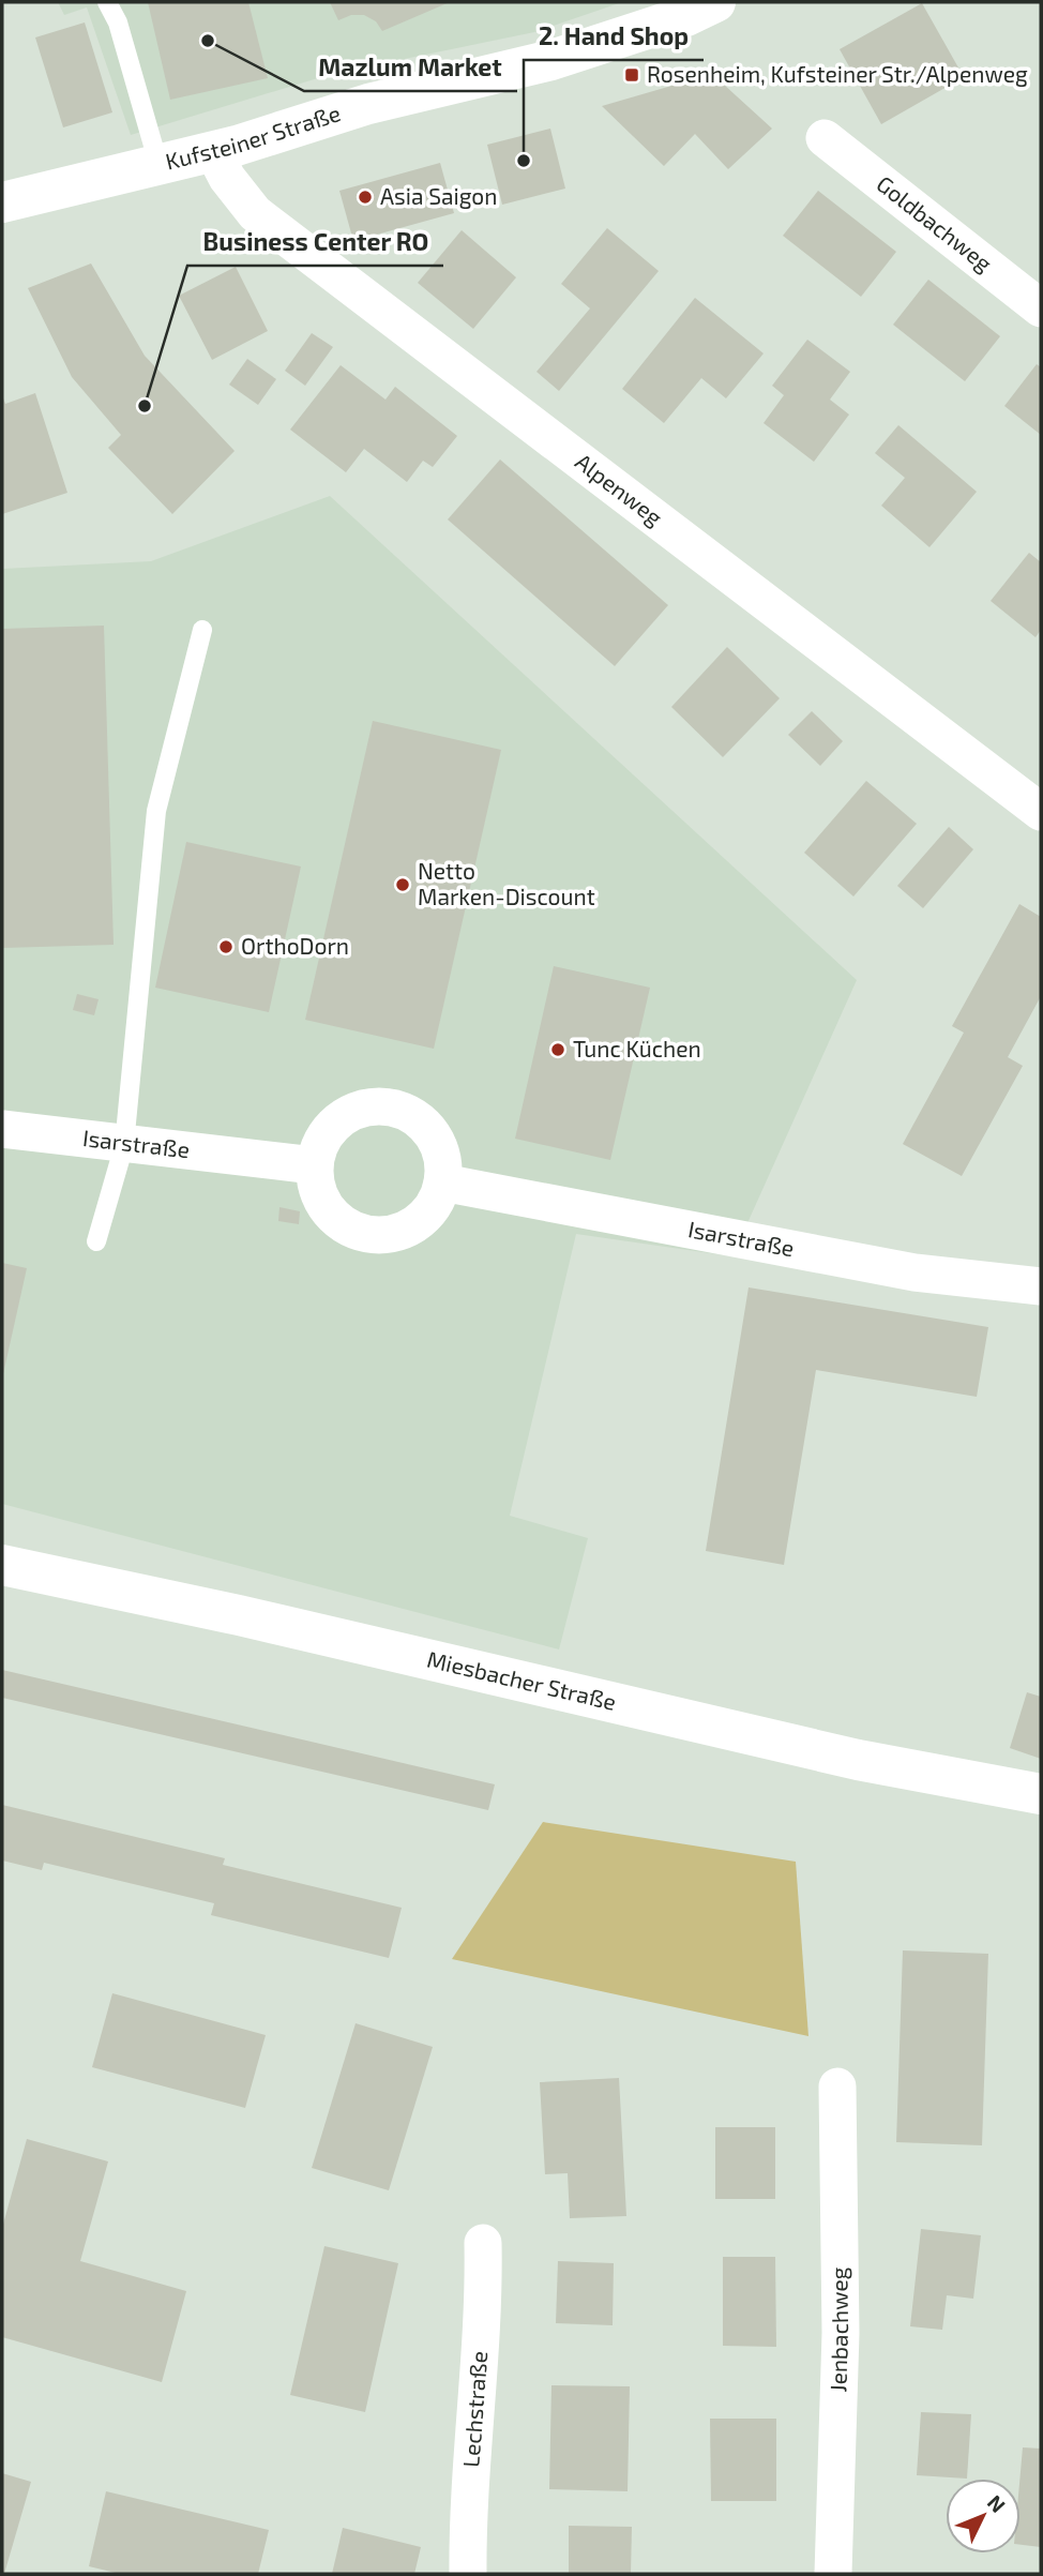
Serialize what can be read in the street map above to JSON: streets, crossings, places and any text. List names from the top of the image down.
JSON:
{
  "streets": {
    "main road": ["Kufsteiner Straße", "Miesbacher Straße"],
    "street": [
      "Goldbachweg",
      "Alpenweg",
      "Isarstraße",
      "Jenbachweg",
      "Lechstraße"
    ]
  },
  "crossings": [
    ["Kufsteiner Straße", "Alpenweg"]
  ],
  "places": {
    "other": [
      "Mazlum Market",
      "2. Hand Shop",
      "Asia Saigon",
      "Business Center RO",
      "Netto Marken-Discount",
      "OrthoDorn",
      "Tunc Küchen"
    ],
    "transit": ["Rosenheim, Kufsteiner Str./Alpenweg"]
  },
  "north": "top right"
}
